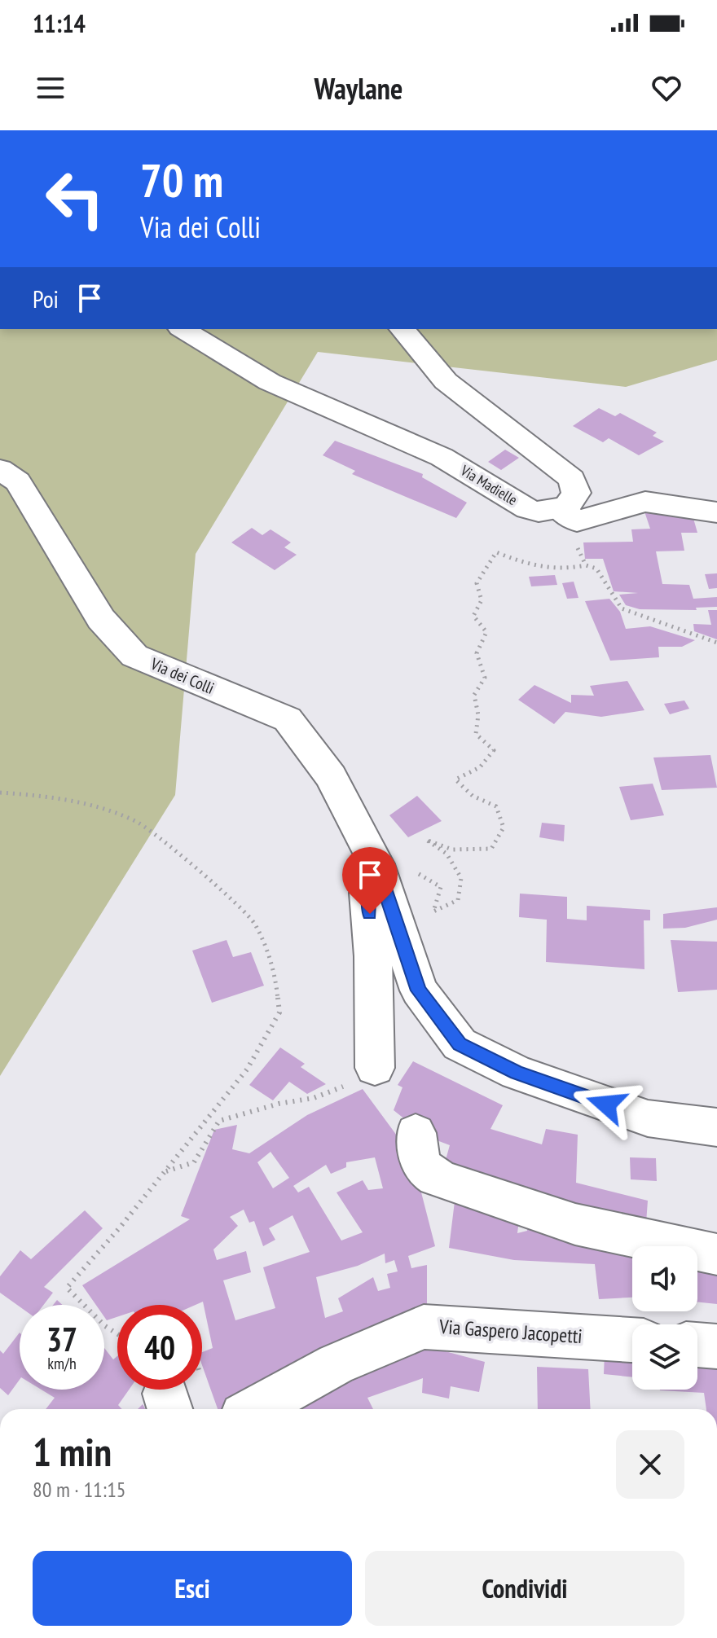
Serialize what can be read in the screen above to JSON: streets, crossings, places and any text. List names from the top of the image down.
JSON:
{
  "streets": {
    "street": ["Via Madielle", "Via dei Colli", "Via Gaspero Jacopetti"]
  },
  "page": {
    "status": "11:14",
    "header": "Waylane",
    "turn": ["70 m", "Via dei Colli"],
    "then": "Poi",
    "speed": "37 km/h",
    "limit": "40",
    "heading": ["1 min", "80 m · 11:15"],
    "buttons": ["Esci", "Condividi"]
  }
}
